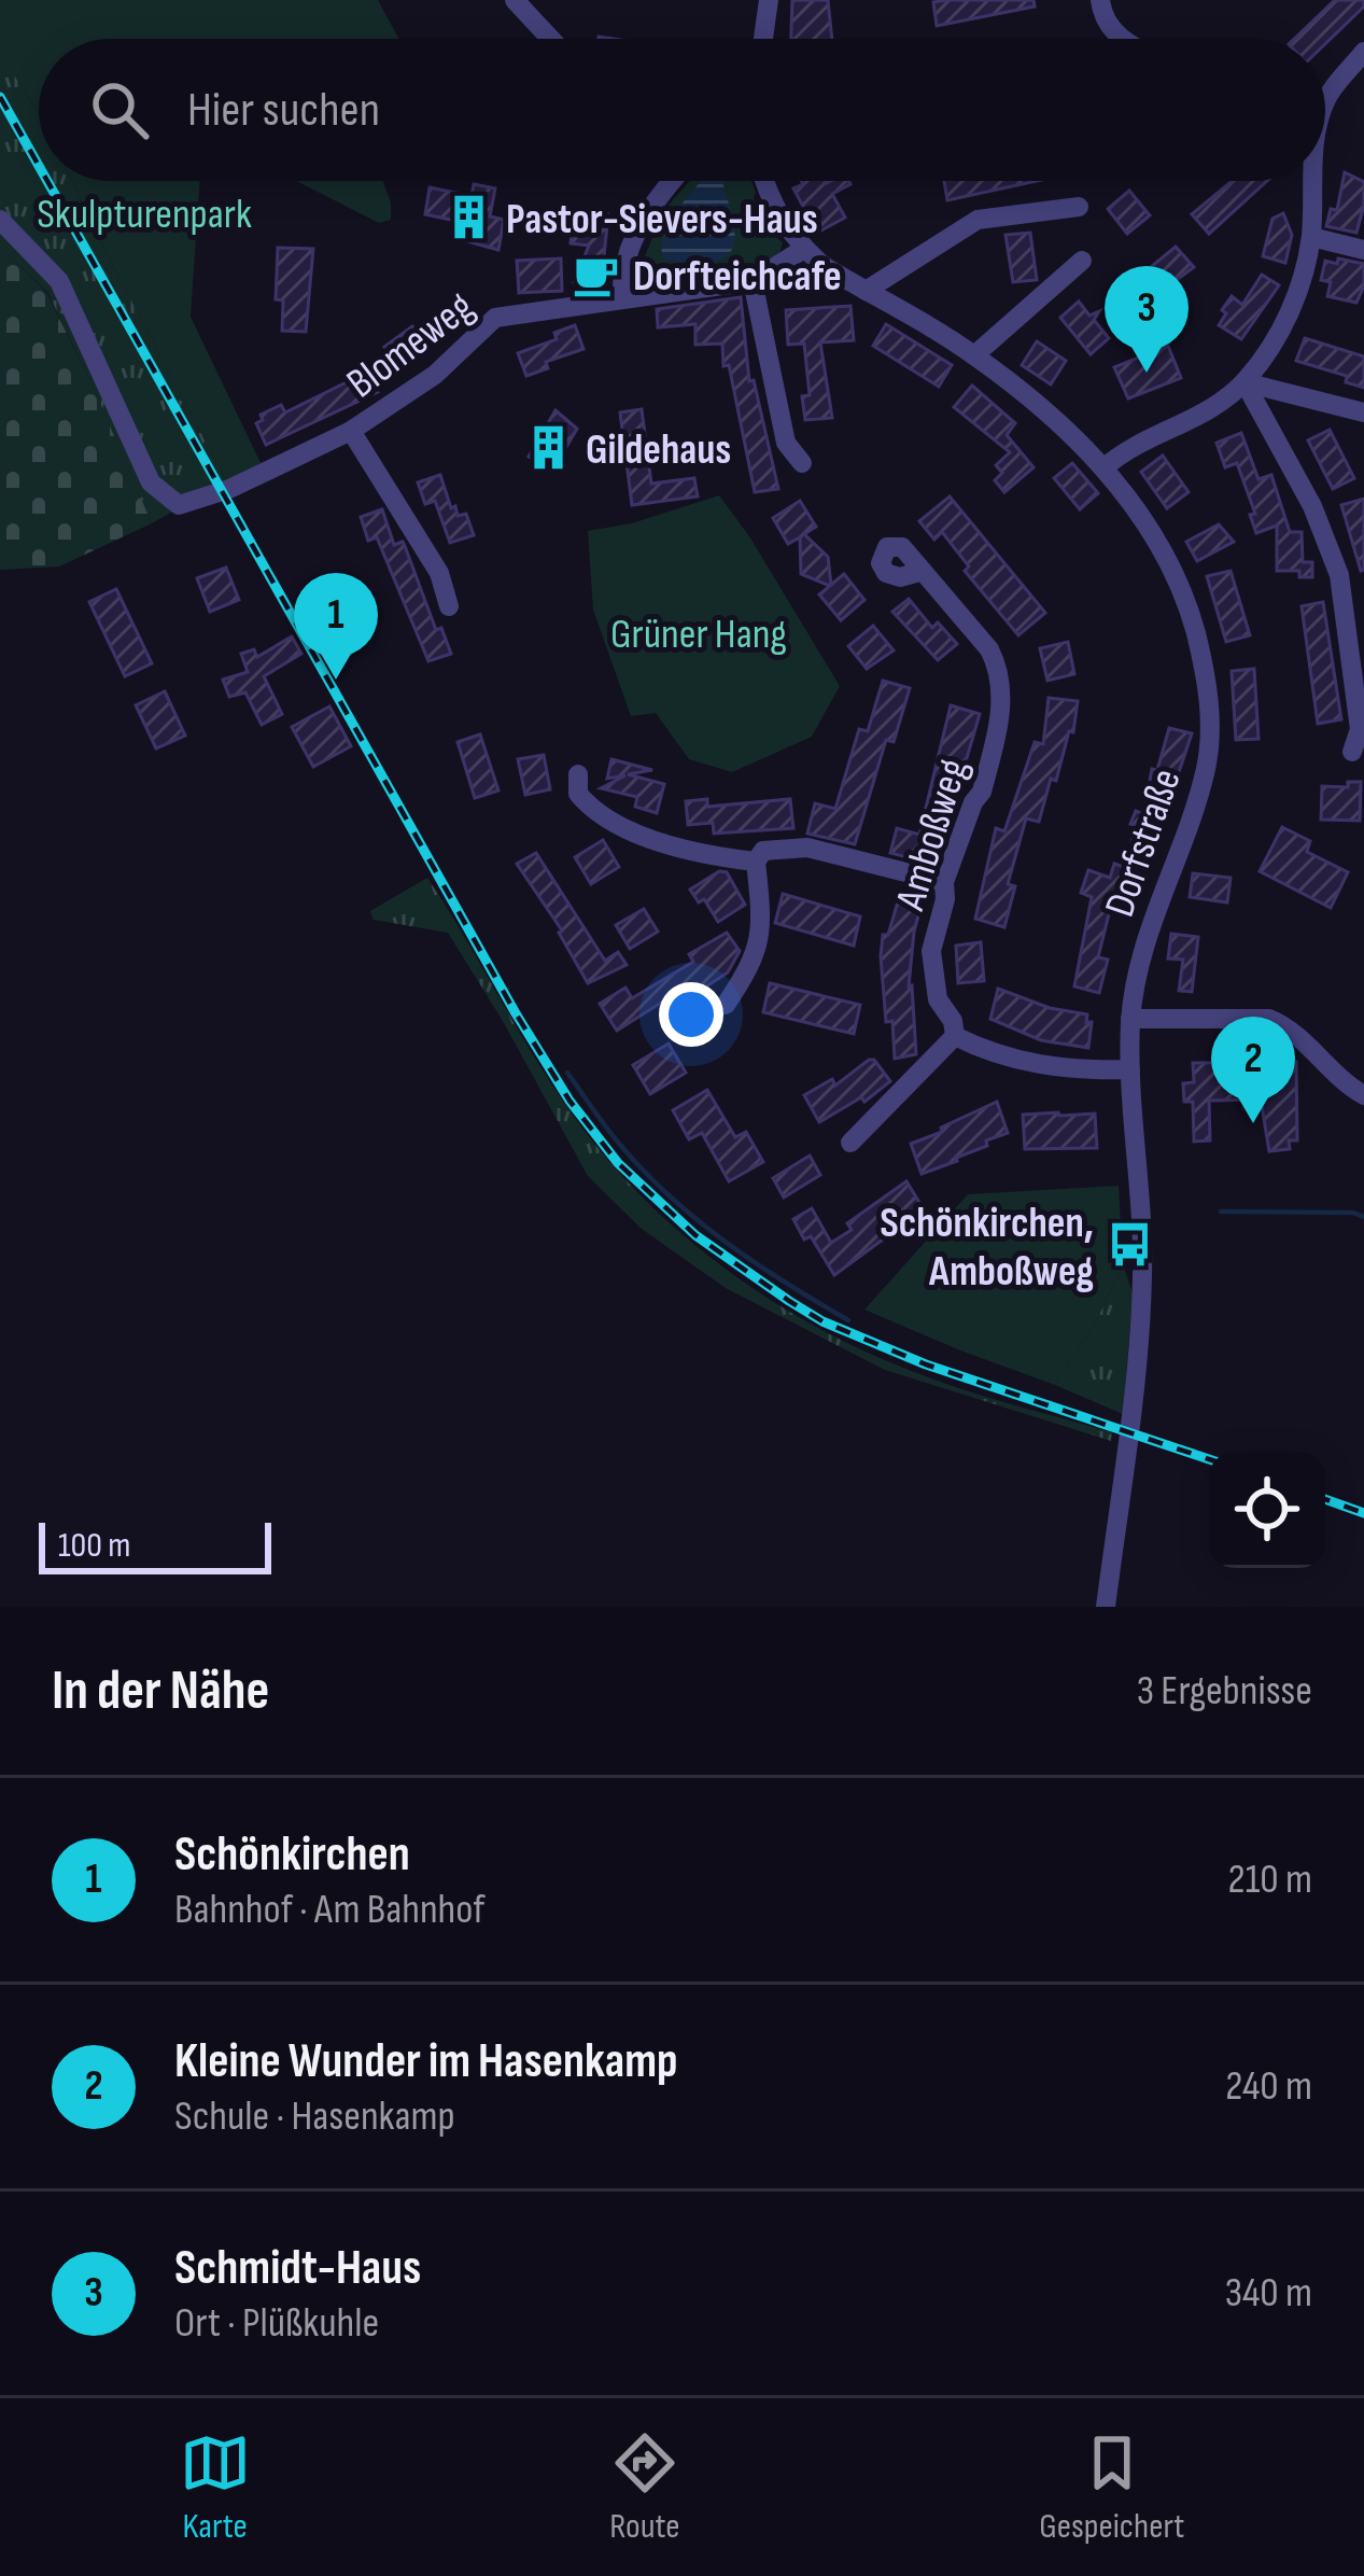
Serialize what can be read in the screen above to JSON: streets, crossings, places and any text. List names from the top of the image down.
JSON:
{
  "streets": {
    "street": ["Blomeweg", "Amboßweg", "Dorfstraße"]
  },
  "parks": ["Skulpturenpark", "Grüner Hang"],
  "places": {
    "building": ["Pastor-Sievers-Haus", "Gildehaus"],
    "cafe": ["Dorfteichcafe"],
    "bus stop": ["Schönkirchen, Amboßweg"]
  },
  "scale_bar": "100 m",
  "page": {
    "search": "Hier suchen",
    "pins": ["3", "1", "2"],
    "scale": "100 m",
    "heading": ["In der Nähe", "3 Ergebnisse"],
    "list": [
      {
        "mark": "1",
        "name": "Schönkirchen",
        "note": "Bahnhof · Am Bahnhof",
        "value": "210 m"
      },
      {
        "mark": "2",
        "name": "Kleine Wunder im Hasenkamp",
        "note": "Schule · Hasenkamp",
        "value": "240 m"
      },
      {
        "mark": "3",
        "name": "Schmidt-Haus",
        "note": "Ort · Plüßkuhle",
        "value": "340 m"
      }
    ],
    "nav": ["Karte", "Route", "Gespeichert"]
  }
}
